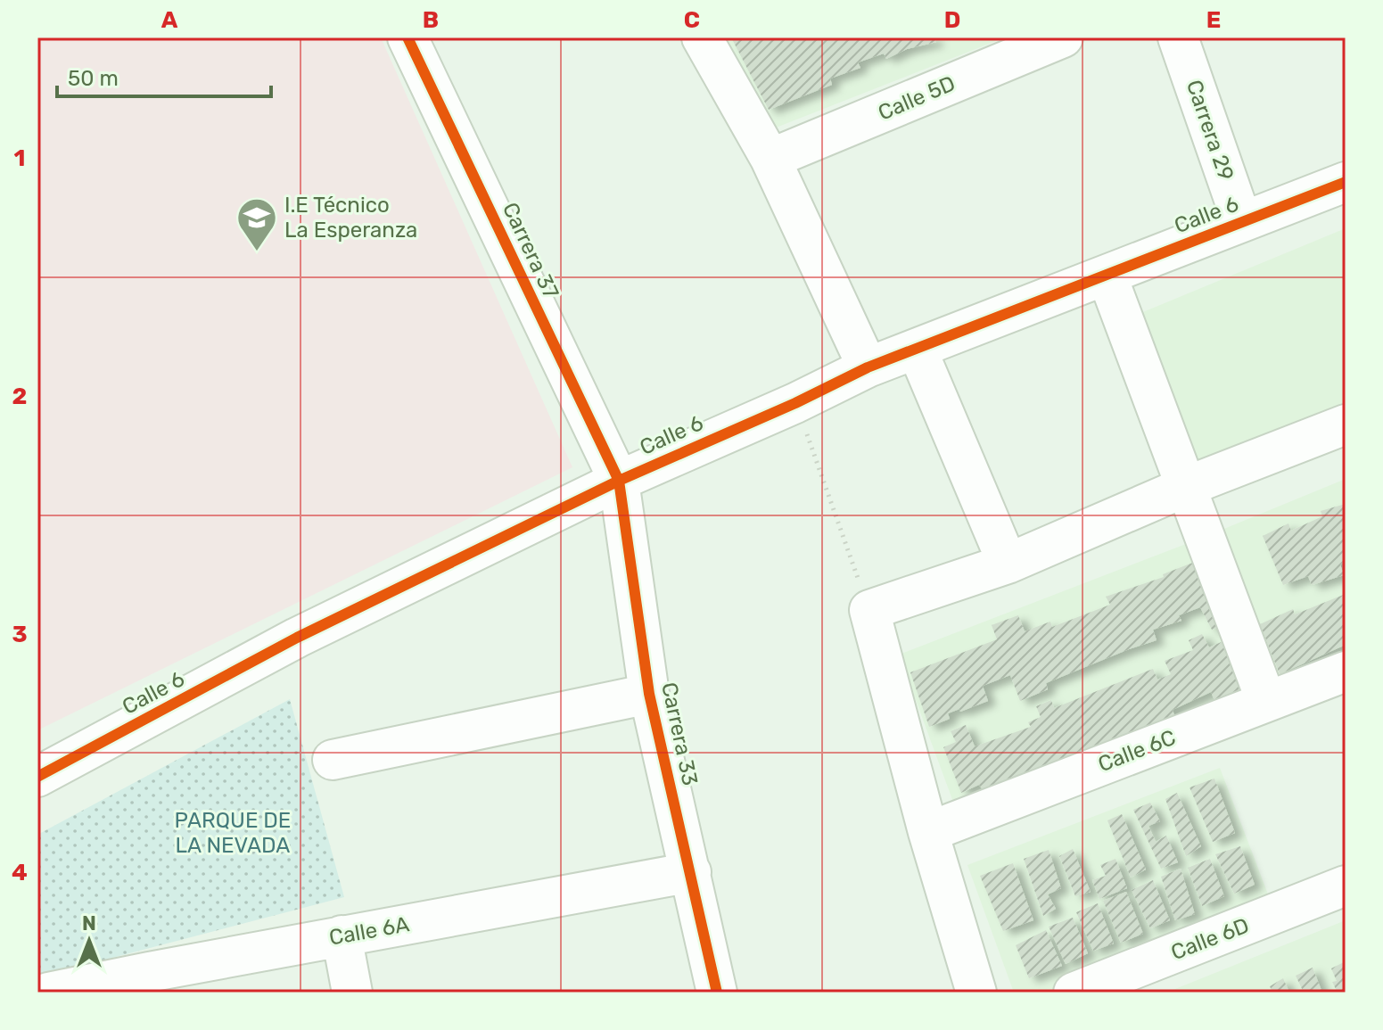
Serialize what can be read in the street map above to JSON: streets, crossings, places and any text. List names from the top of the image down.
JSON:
{
  "streets": {
    "street": [
      "Calle 5D",
      "Carrera 29",
      "Calle 6",
      "Carrera 37",
      "Carrera 33",
      "Calle 6C",
      "Calle 6A",
      "Calle 6D"
    ]
  },
  "crossings": [
    ["Carrera 29", "Calle 6"],
    ["Calle 6", "Carrera 37"],
    ["Calle 6", "Carrera 33"],
    ["Carrera 37", "Carrera 33"],
    ["Carrera 33", "Calle 6A"]
  ],
  "parks": ["PARQUE DE LA NEVADA"],
  "places": {
    "school or university": ["I.E Técnico La Esperanza"]
  },
  "scale_bar": "50 m",
  "north": "top",
  "grid": {
    "columns": [
      "A",
      "B",
      "C",
      "D",
      "E"
    ],
    "rows": [
      "1",
      "2",
      "3",
      "4"
    ]
  }
}
